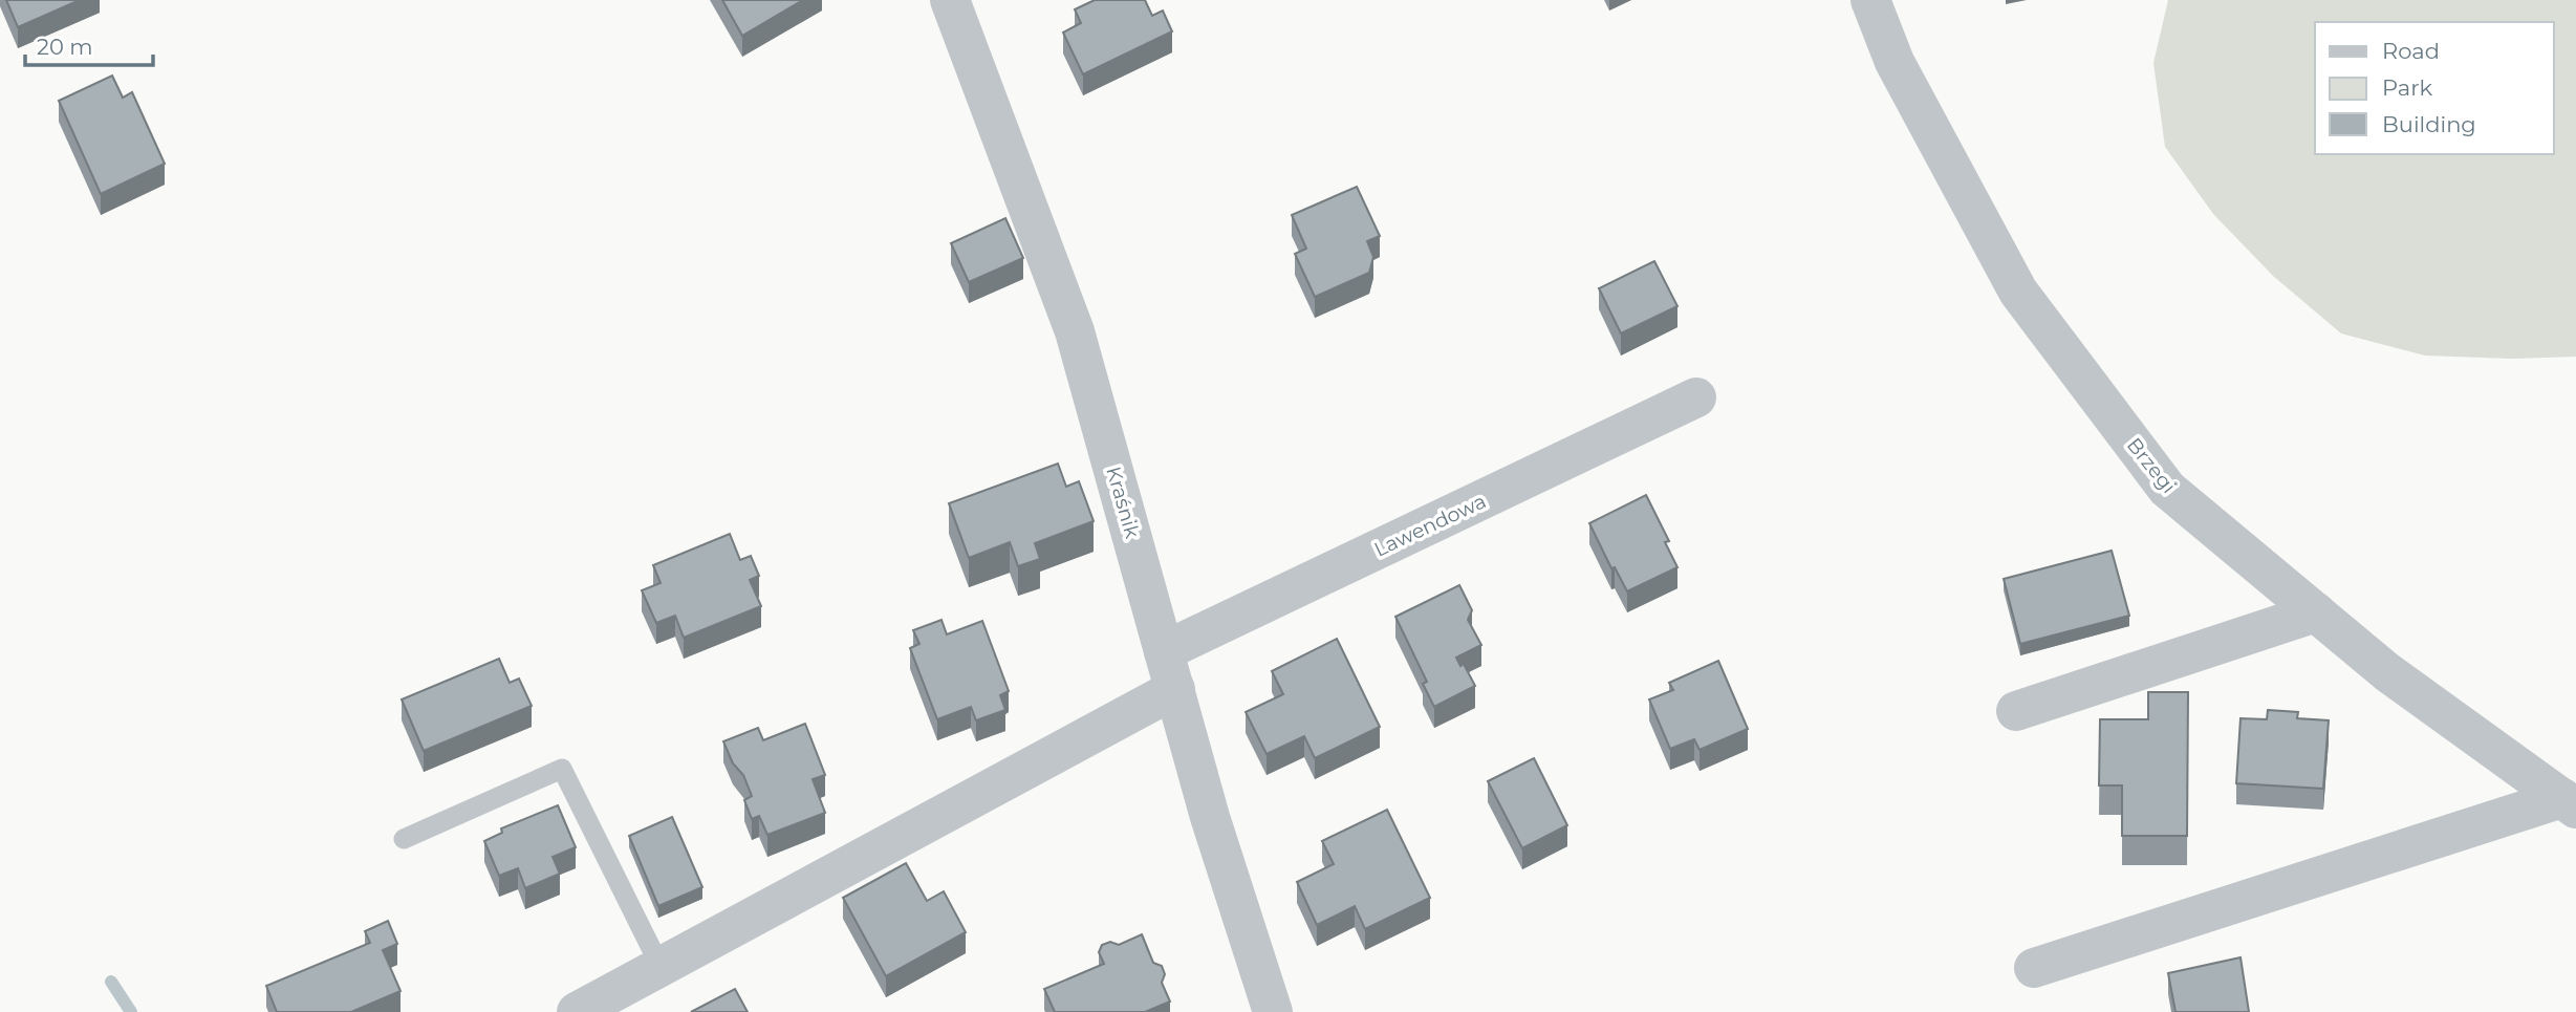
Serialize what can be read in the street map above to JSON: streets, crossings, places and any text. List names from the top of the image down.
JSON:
{
  "streets": {
    "street": ["Brzegi", "Kraśnik", "Lawendowa"]
  },
  "crossings": [
    ["Kraśnik", "Lawendowa"]
  ],
  "legend": ["Road", "Park", "Building"],
  "scale_bar": "20 m"
}
